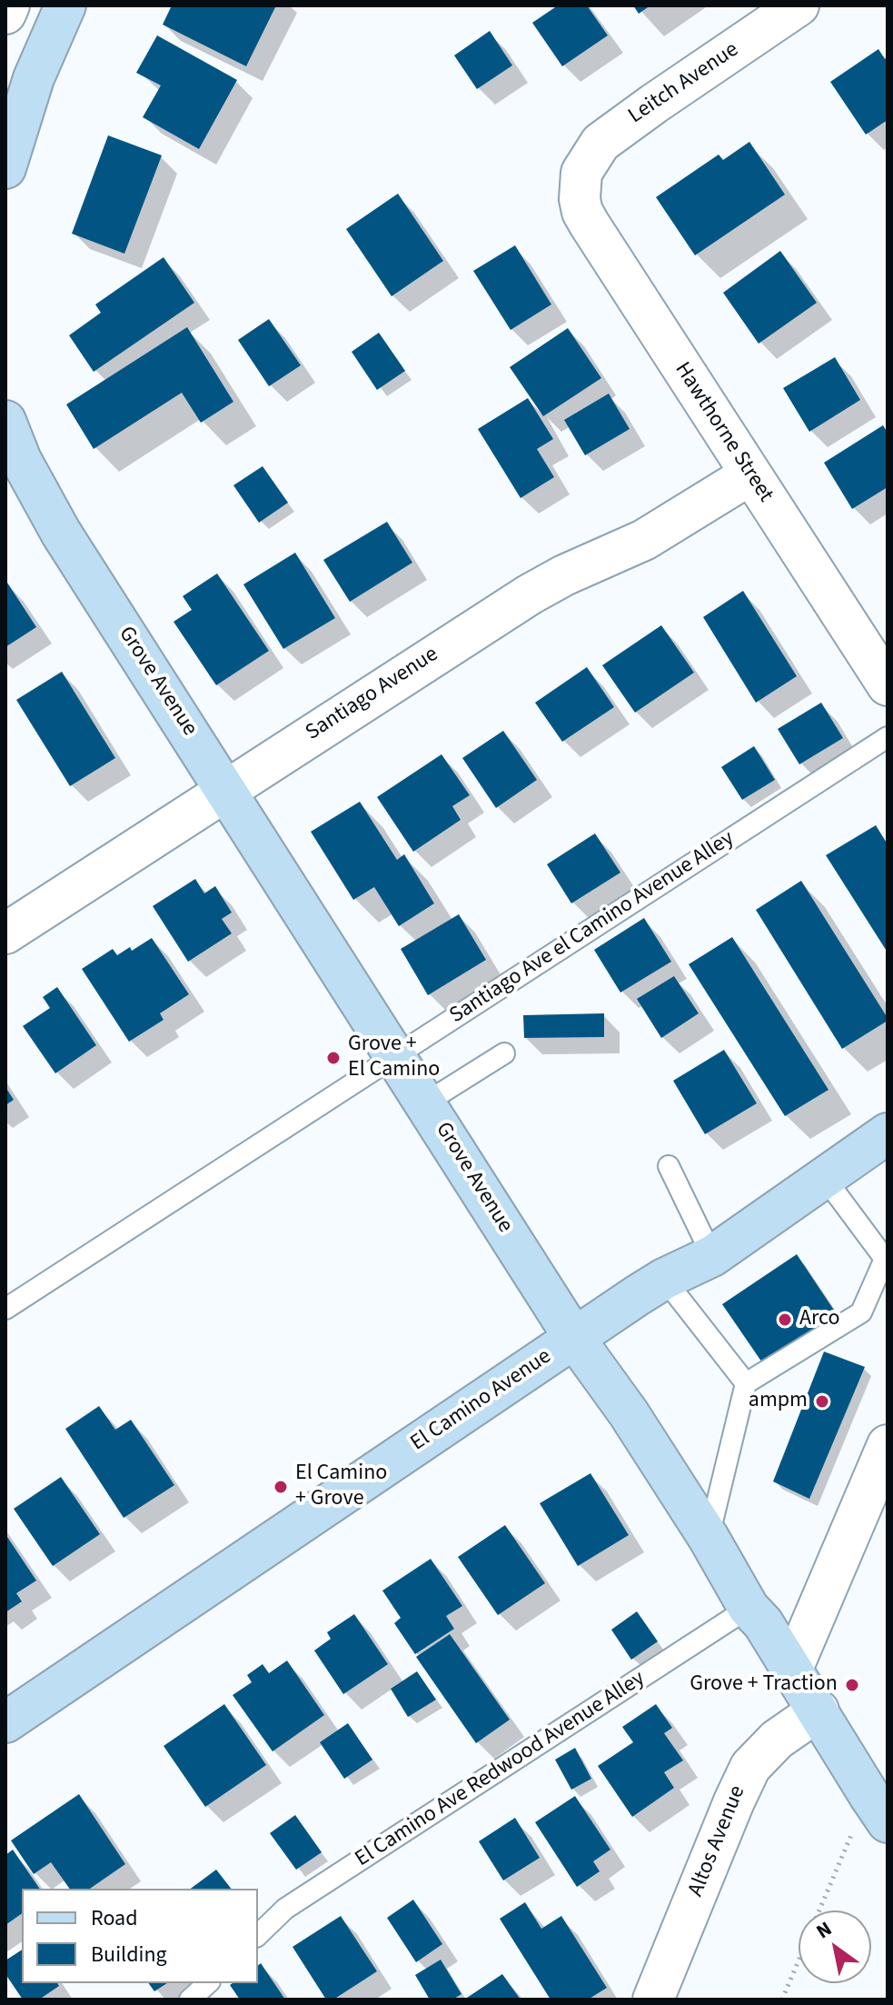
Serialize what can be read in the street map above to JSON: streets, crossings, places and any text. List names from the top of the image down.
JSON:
{
  "streets": {
    "main road": ["Grove Avenue", "El Camino Avenue"],
    "street": [
      "Leitch Avenue",
      "Hawthorne Street",
      "Santiago Avenue",
      "Altos Avenue"
    ],
    "lane": ["Santiago Ave el Camino Avenue Alley", "El Camino Ave Redwood Avenue Alley"]
  },
  "crossings": [
    ["Leitch Avenue", "Hawthorne Street"],
    ["Hawthorne Street", "Santiago Avenue"],
    ["Grove Avenue", "Santiago Avenue"],
    ["Grove Avenue", "Santiago Ave el Camino Avenue Alley"],
    ["Grove Avenue", "El Camino Avenue"],
    ["Grove Avenue", "El Camino Ave Redwood Avenue Alley"],
    ["Grove Avenue", "Altos Avenue"]
  ],
  "places": [
    "Grove + El Camino",
    "Arco",
    "ampm",
    "El Camino + Grove",
    "Grove + Traction"
  ],
  "legend": ["Road", "Building"],
  "north": "top left"
}
